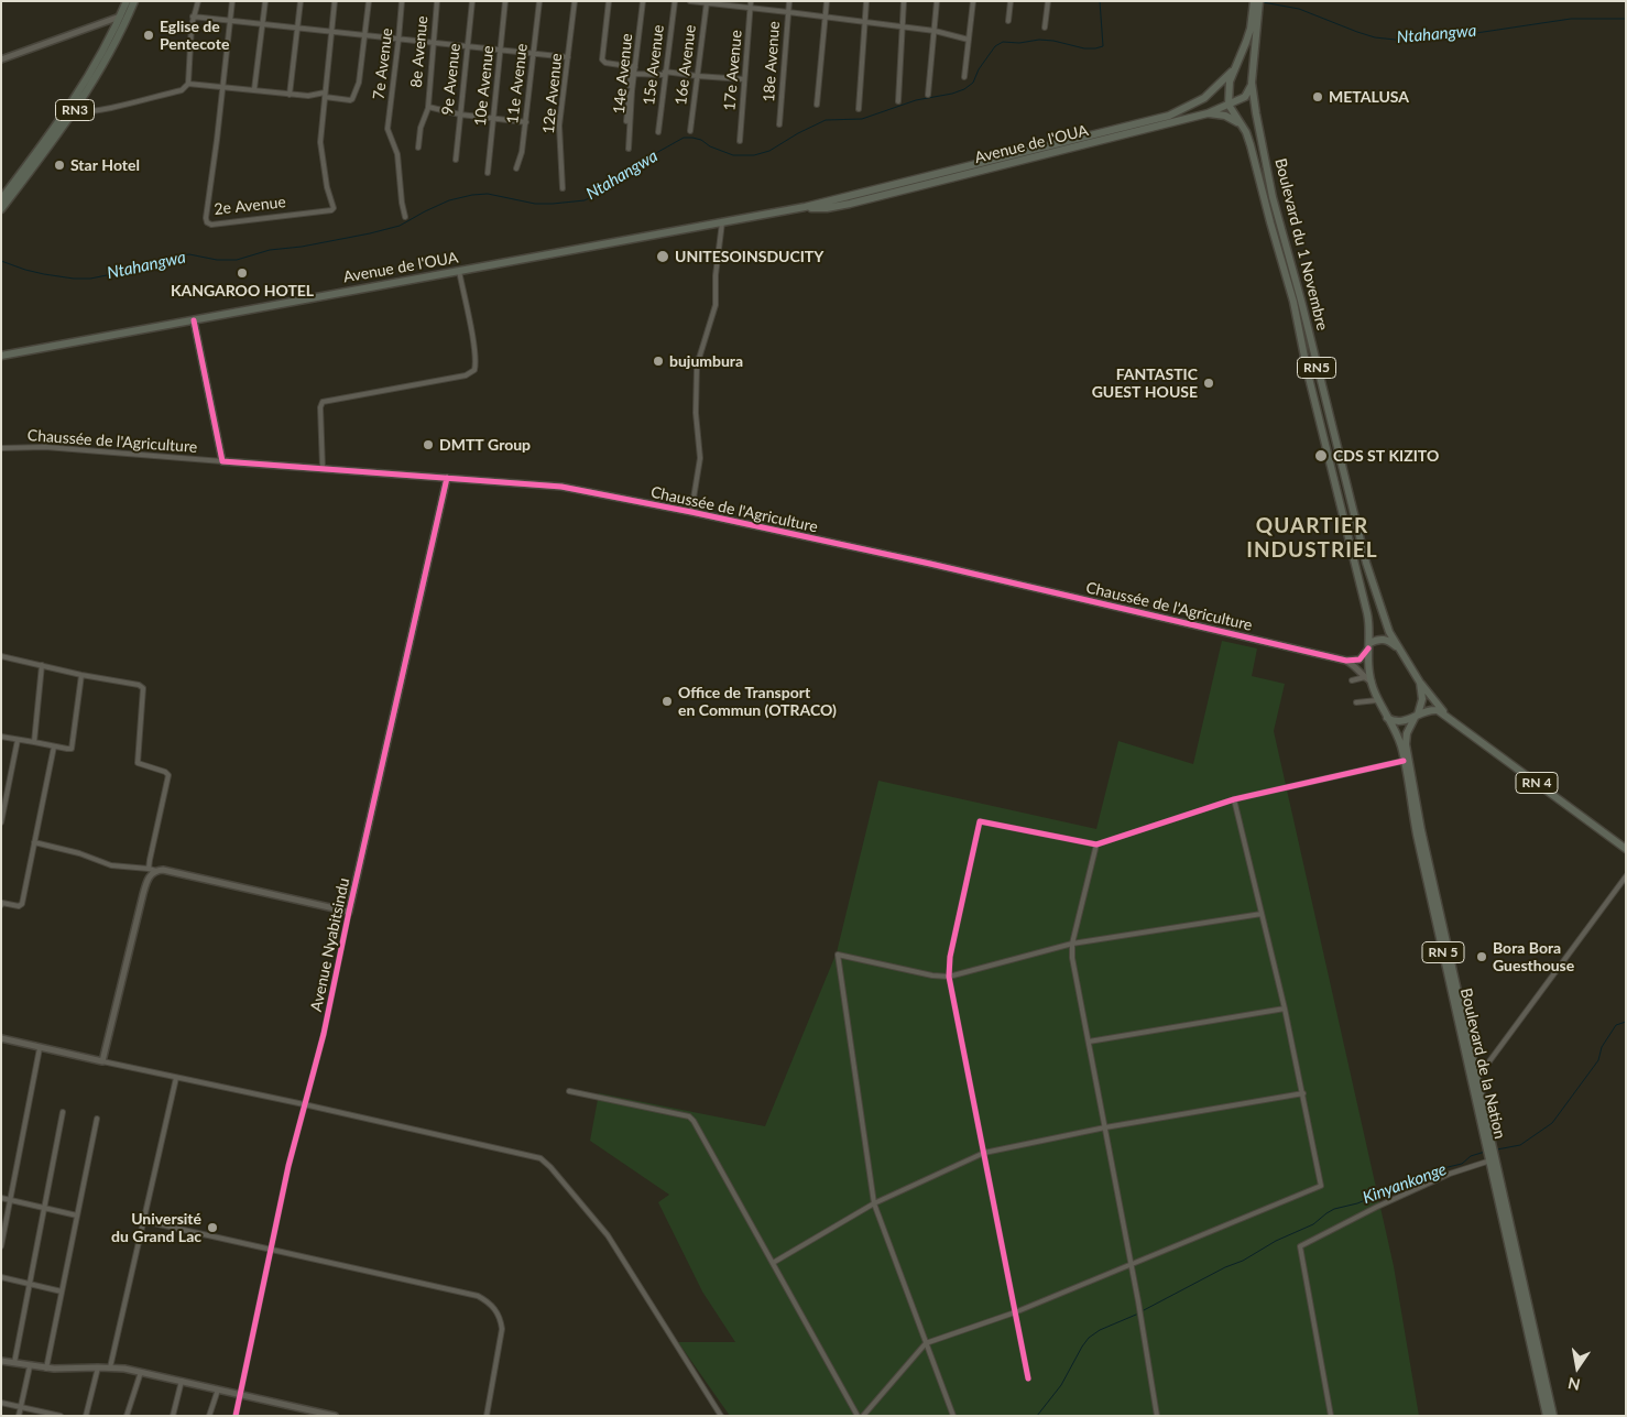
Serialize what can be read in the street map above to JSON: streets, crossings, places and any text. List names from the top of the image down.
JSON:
{
  "streets": {
    "highway": ["RN3"],
    "main road": [
      "Avenue de l'OUA",
      "Boulevard du 1 Novembre",
      "RN5",
      "RN 4",
      "RN 5",
      "Boulevard de la Nation"
    ],
    "street": [
      "8e Avenue",
      "18e Avenue",
      "7e Avenue",
      "15e Avenue",
      "16e Avenue",
      "17e Avenue",
      "14e Avenue",
      "9e Avenue",
      "11e Avenue",
      "10e Avenue",
      "12e Avenue",
      "2e Avenue",
      "Chaussée de l'Agriculture",
      "Avenue Nyabitsindu"
    ]
  },
  "crossings": [
    ["Avenue de l'OUA", "Boulevard du 1 Novembre"],
    ["Avenue de l'OUA", "Chaussée de l'Agriculture"],
    ["Boulevard du 1 Novembre", "Chaussée de l'Agriculture"],
    ["Boulevard du 1 Novembre", "RN 4"],
    ["Boulevard du 1 Novembre", "Boulevard de la Nation"],
    ["Chaussée de l'Agriculture", "Avenue Nyabitsindu"],
    ["RN 4", "Boulevard de la Nation"]
  ],
  "districts": ["QUARTIER INDUSTRIEL"],
  "water": ["Ntahangwa", "Kinyankonge"],
  "places": [
    "Eglise de Pentecote",
    "METALUSA",
    "Star Hotel",
    "UNITESOINSDUCITY",
    "KANGAROO HOTEL",
    "bujumbura",
    "FANTASTIC GUEST HOUSE",
    "DMTT Group",
    "CDS ST KIZITO",
    "Office de Transport en Commun (OTRACO)",
    "Bora Bora Guesthouse",
    "Université du Grand Lac"
  ],
  "north": "bottom"
}
